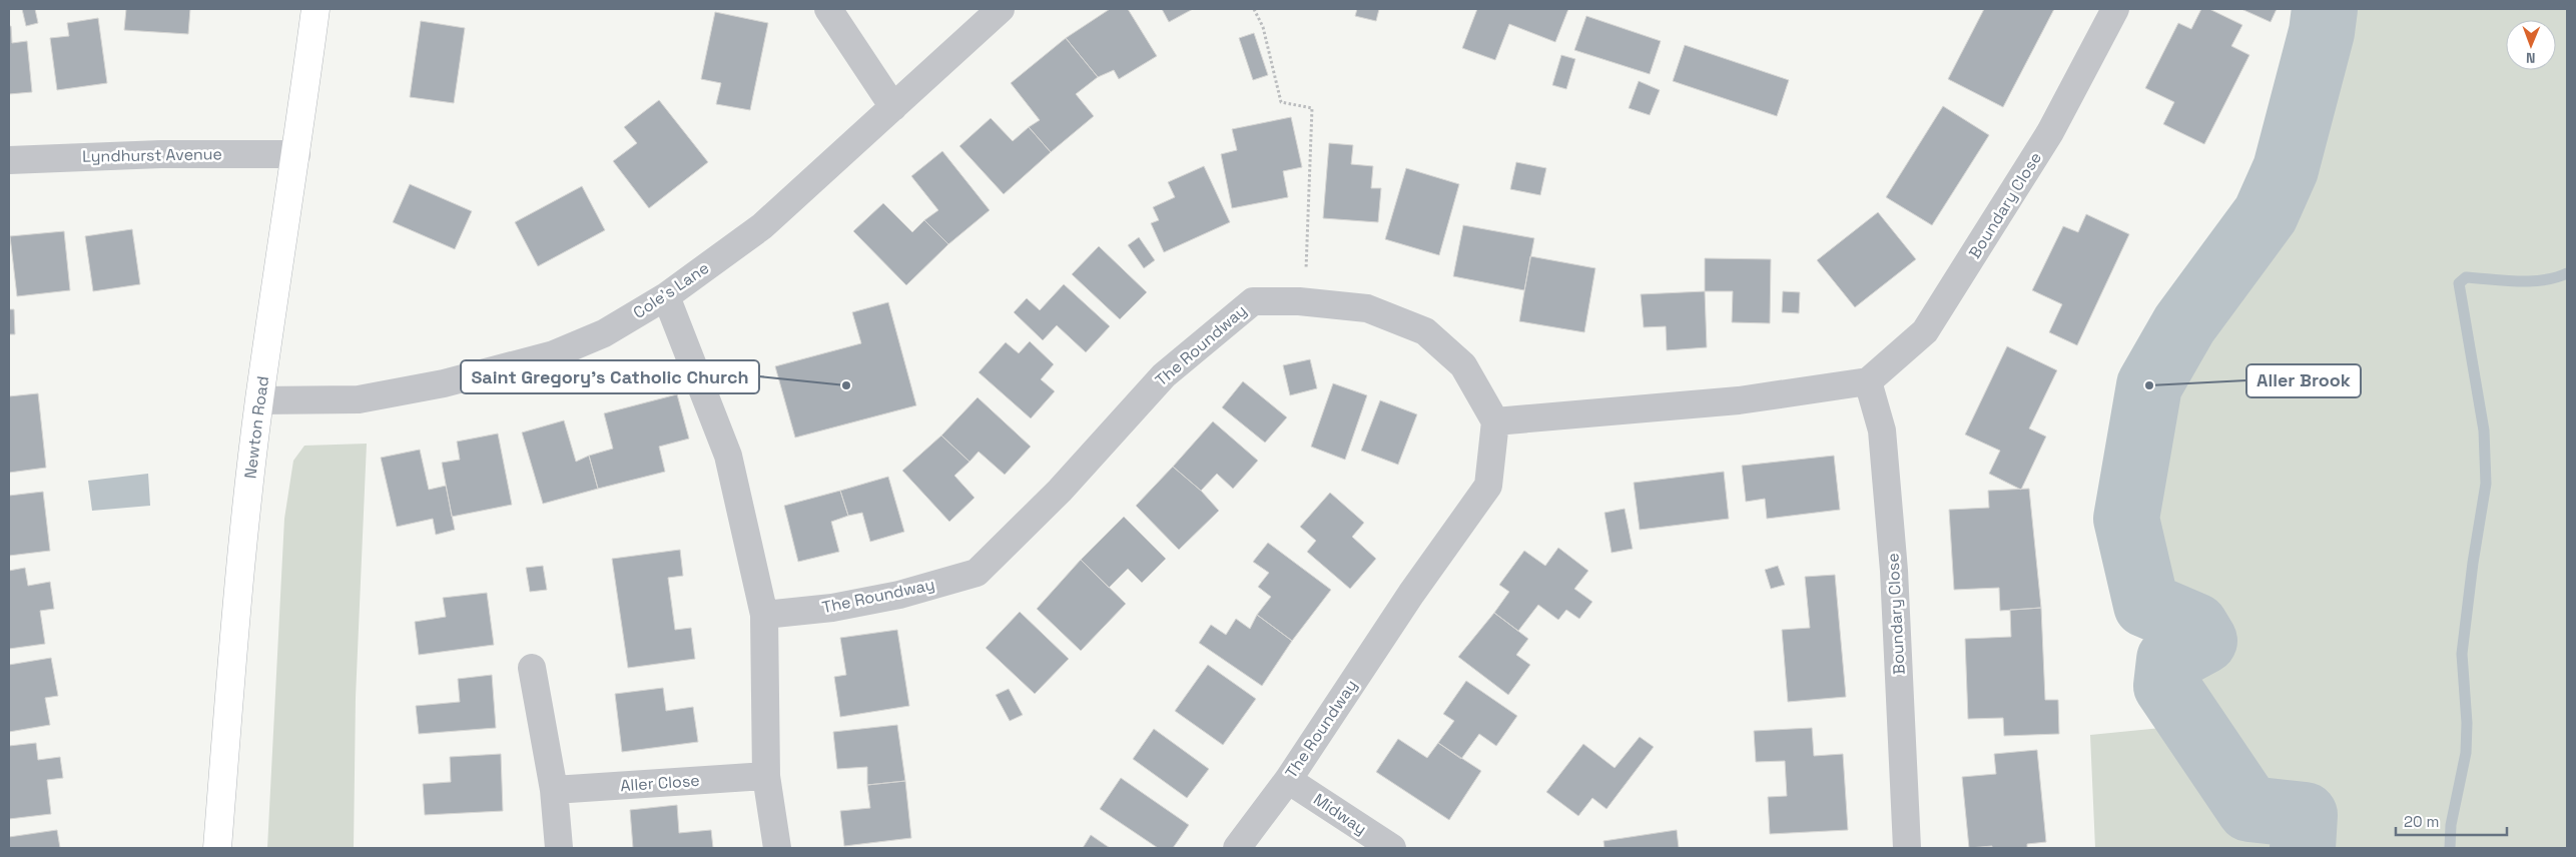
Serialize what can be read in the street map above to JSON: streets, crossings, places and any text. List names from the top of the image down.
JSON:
{
  "streets": {
    "street": [
      "Lyndhurst Avenue",
      "Boundary Close",
      "Cole's Lane",
      "The Roundway",
      "Newton Road",
      "Aller Close",
      "Midway"
    ]
  },
  "crossings": [
    ["Lyndhurst Avenue", "Newton Road"],
    ["Cole's Lane", "Newton Road"],
    ["The Roundway", "Midway"]
  ],
  "places": ["Saint Gregory's Catholic Church", "Aller Brook"],
  "scale_bar": "20 m",
  "north": "bottom"
}
